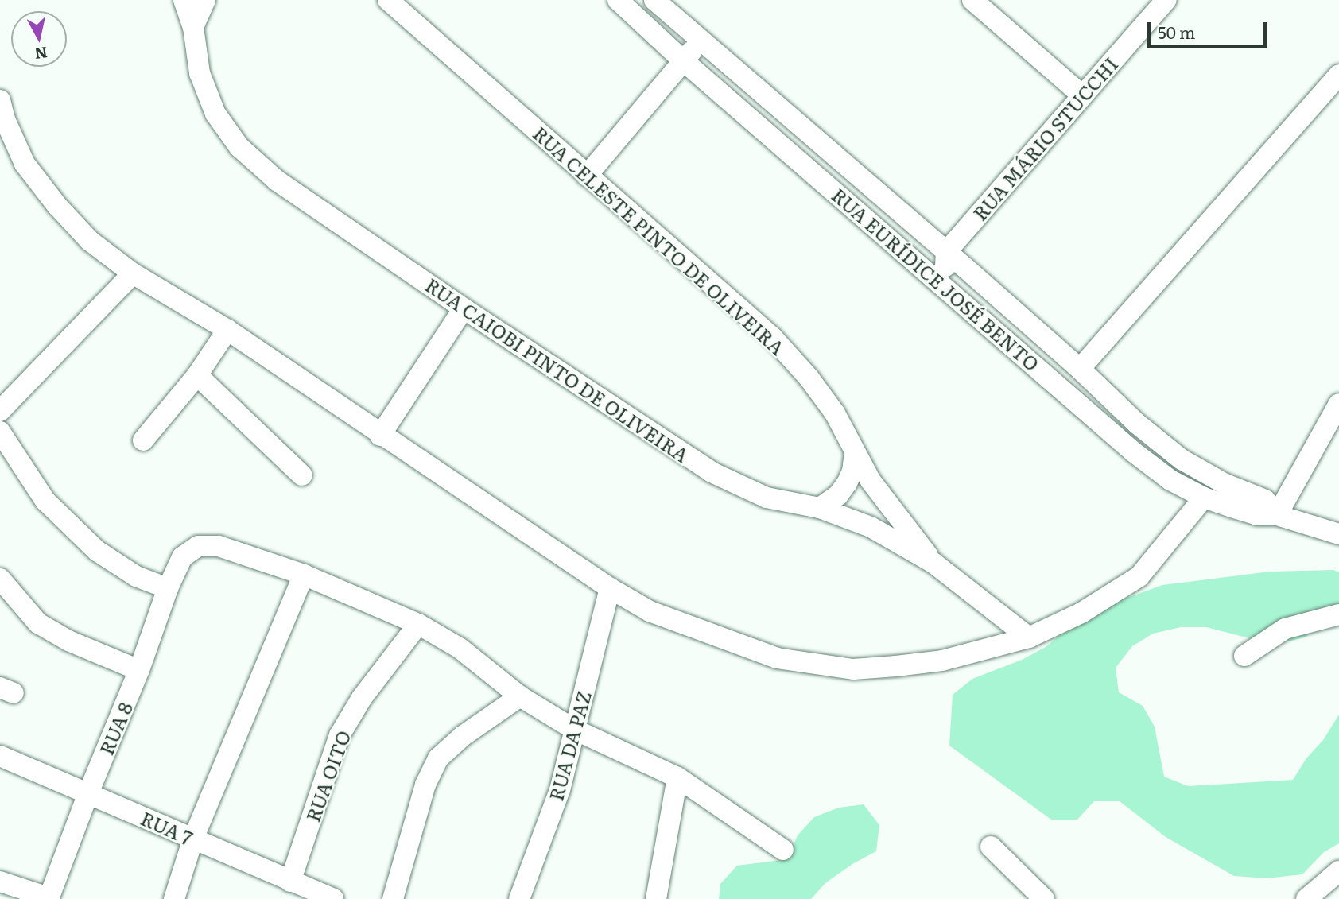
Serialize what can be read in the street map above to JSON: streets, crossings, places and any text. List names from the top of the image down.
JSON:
{
  "streets": {
    "street": [
      "RUA MÁRIO STUCCHI",
      "RUA CELESTE PINTO DE OLIVEIRA",
      "RUA EURÍDICE JOSÉ BENTO",
      "RUA CAIOBI PINTO DE OLIVEIRA",
      "RUA 8",
      "RUA DA PAZ",
      "RUA OITO",
      "RUA 7"
    ]
  },
  "crossings": [
    ["RUA MÁRIO STUCCHI", "RUA EURÍDICE JOSÉ BENTO"],
    ["RUA CELESTE PINTO DE OLIVEIRA", "RUA CAIOBI PINTO DE OLIVEIRA"],
    ["RUA 8", "RUA 7"],
    ["RUA OITO", "RUA 7"]
  ],
  "scale_bar": "50 m",
  "north": "bottom"
}
